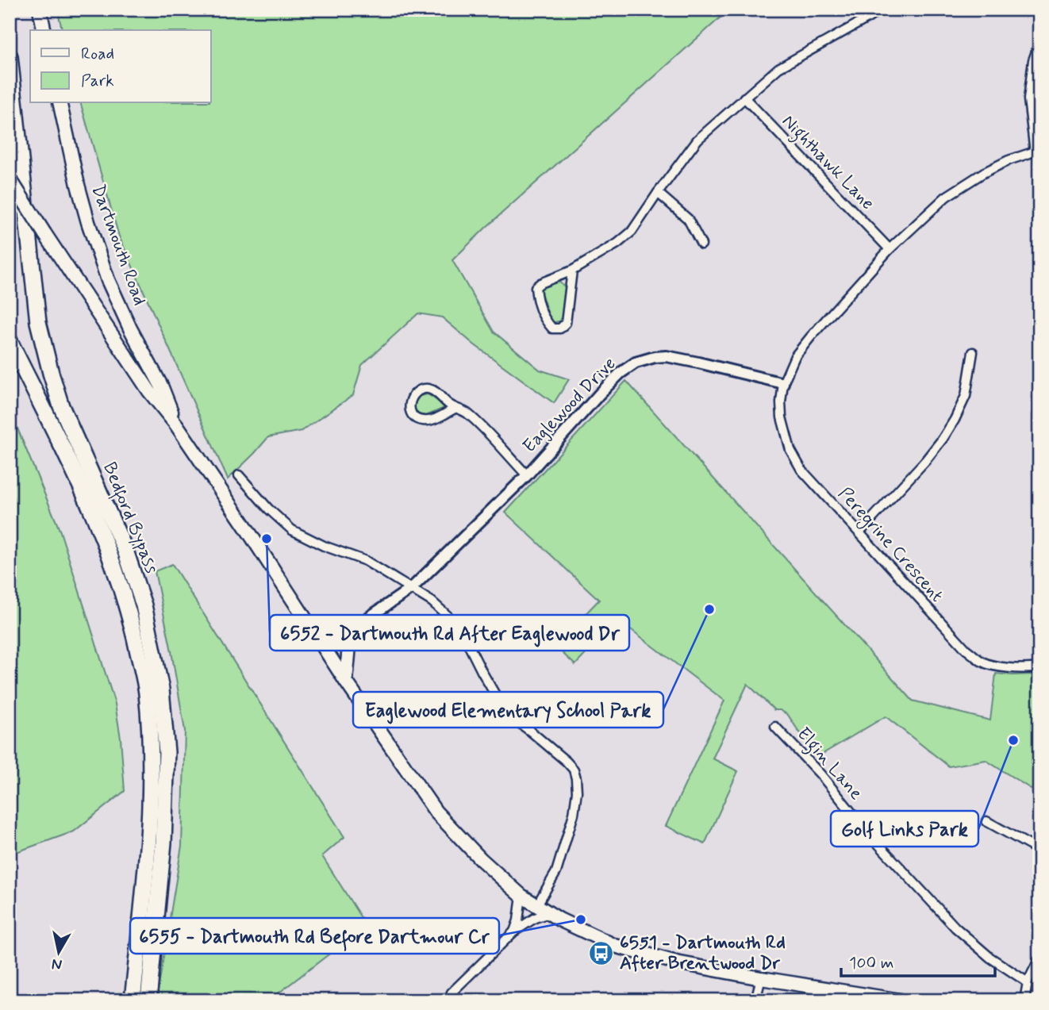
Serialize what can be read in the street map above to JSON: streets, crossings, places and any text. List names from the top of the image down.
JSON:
{
  "streets": {
    "highway": ["Bedford Bypass"],
    "main road": ["Dartmouth Road"],
    "street": [
      "Nighthawk Lane",
      "Eaglewood Drive",
      "Peregrine Crescent",
      "Elgin Lane"
    ]
  },
  "crossings": [
    ["Dartmouth Road", "Eaglewood Drive"],
    ["Eaglewood Drive", "Peregrine Crescent"]
  ],
  "places": {
    "other": [
      "6552 - Dartmouth Rd After Eaglewood Dr",
      "Eaglewood Elementary School Park",
      "Golf Links Park",
      "6555 - Dartmouth Rd Before Dartmour Cr"
    ],
    "bus stop": ["6551 - Dartmouth Rd After Brentwood Dr"]
  },
  "legend": ["Road", "Park"],
  "scale_bar": "100 m",
  "north": "bottom"
}
